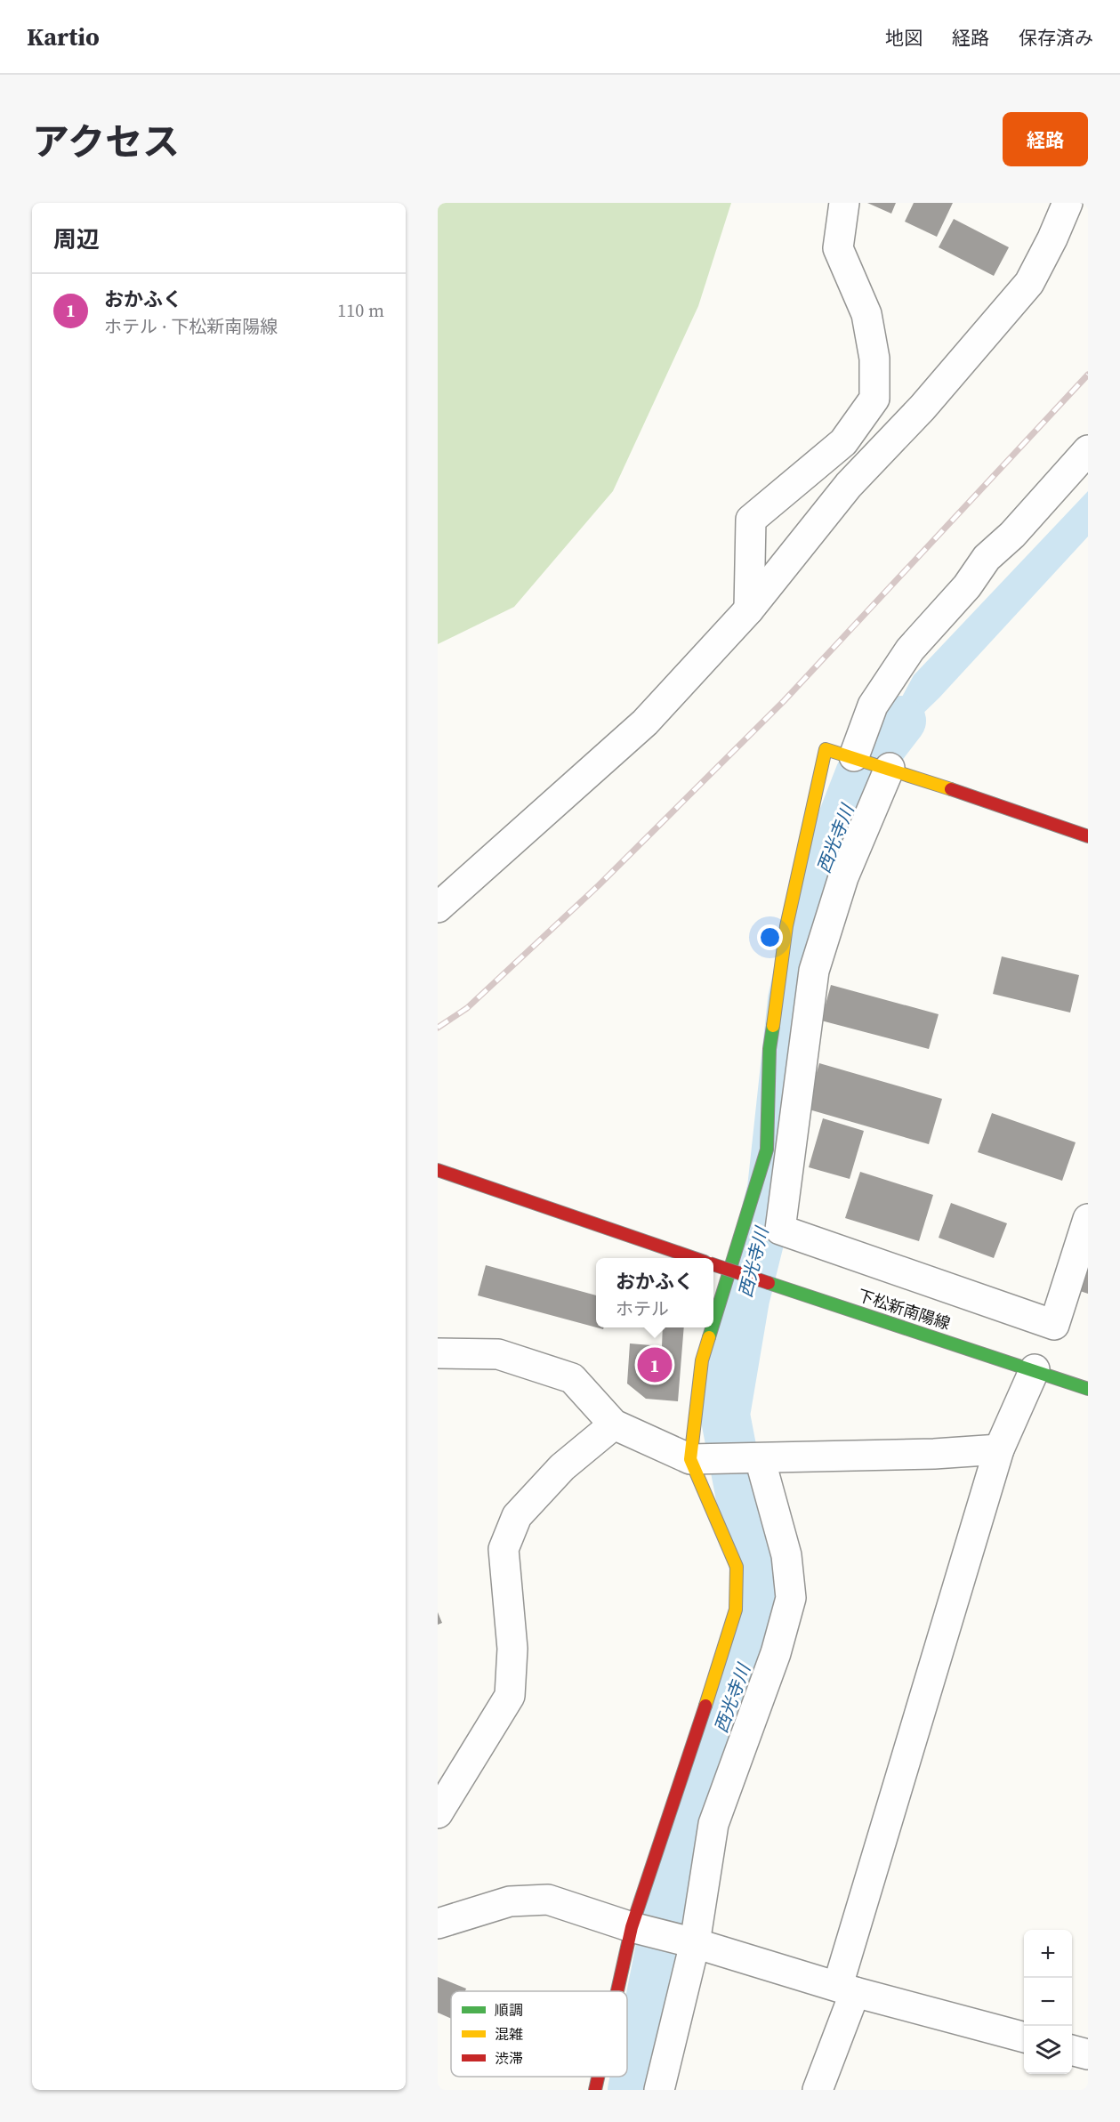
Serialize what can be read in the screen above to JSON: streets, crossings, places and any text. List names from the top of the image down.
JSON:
{
  "streets": {
    "street": ["下松新南陽線"]
  },
  "water": ["西光寺川"],
  "legend": ["順調", "混雑", "渋滞"],
  "page": {
    "header": "Kartio",
    "nav": ["地図", "経路", "保存済み"],
    "title": "アクセス",
    "buttons": "経路",
    "heading": "周辺",
    "list": [
      {
        "mark": "1",
        "name": "おかふく",
        "note": "ホテル · 下松新南陽線",
        "value": "110 m"
      }
    ],
    "popup": ["おかふく", "ホテル"],
    "pins": "1",
    "map_buttons": ["+", "−"]
  }
}
